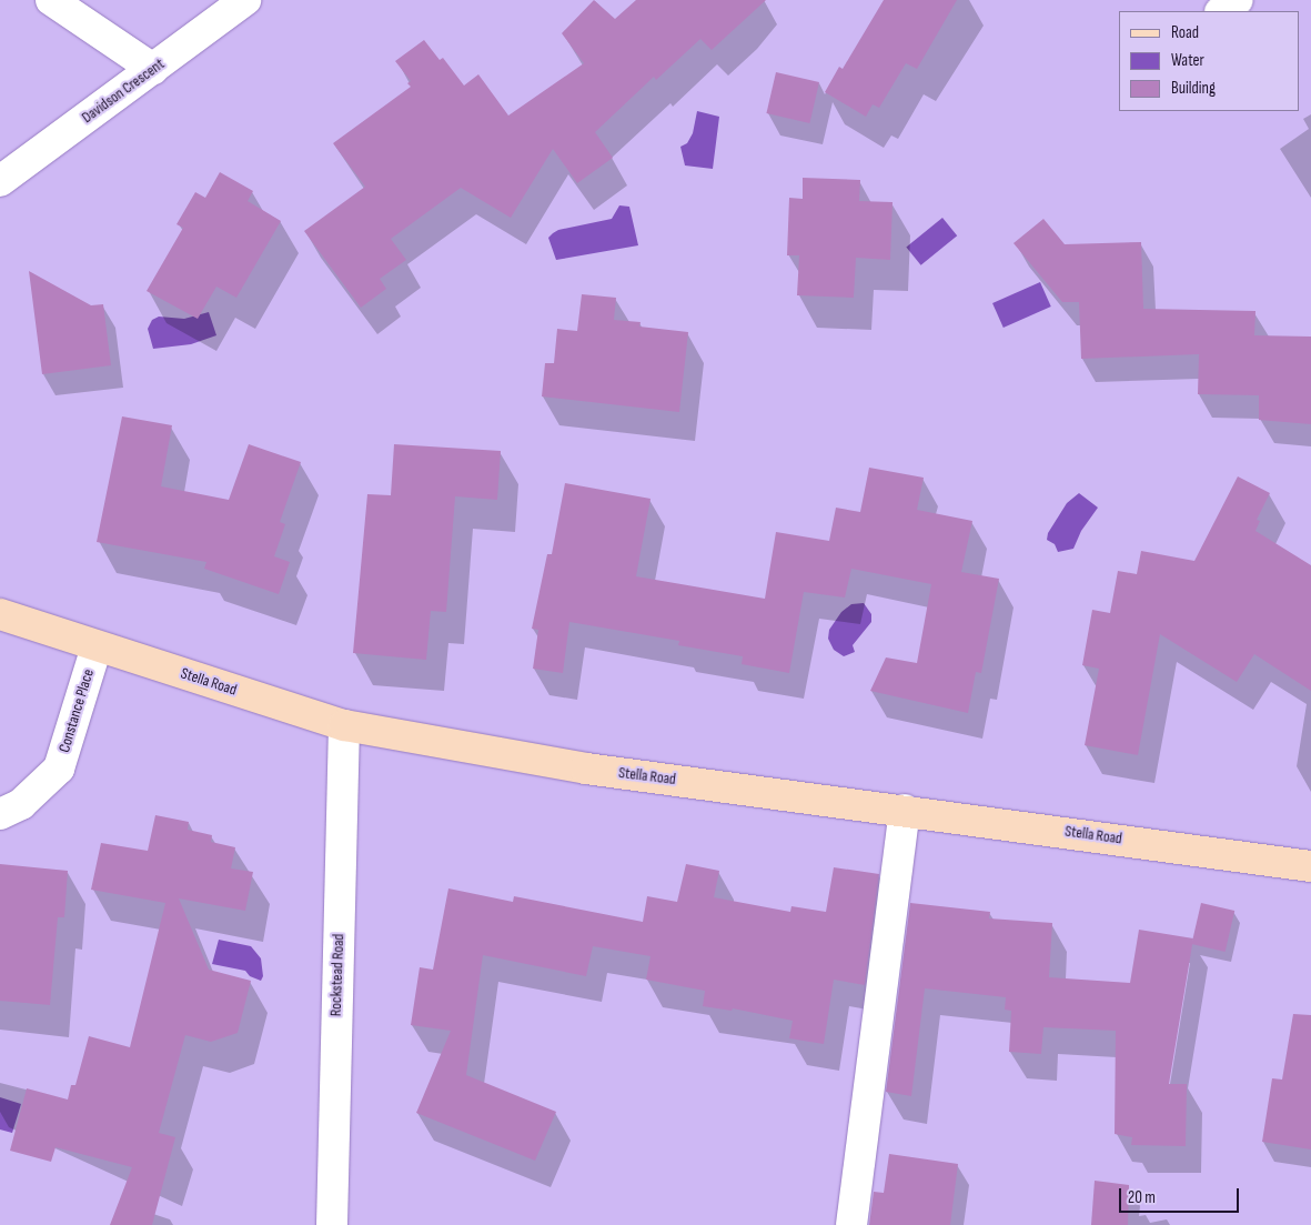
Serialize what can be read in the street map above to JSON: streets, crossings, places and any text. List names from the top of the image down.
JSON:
{
  "streets": {
    "main road": ["Stella Road"],
    "street": ["Davidson Crescent", "Constance Place", "Rockstead Road"]
  },
  "crossings": [
    ["Stella Road", "Constance Place"],
    ["Stella Road", "Rockstead Road"]
  ],
  "legend": ["Road", "Water", "Building"],
  "scale_bar": "20 m"
}
